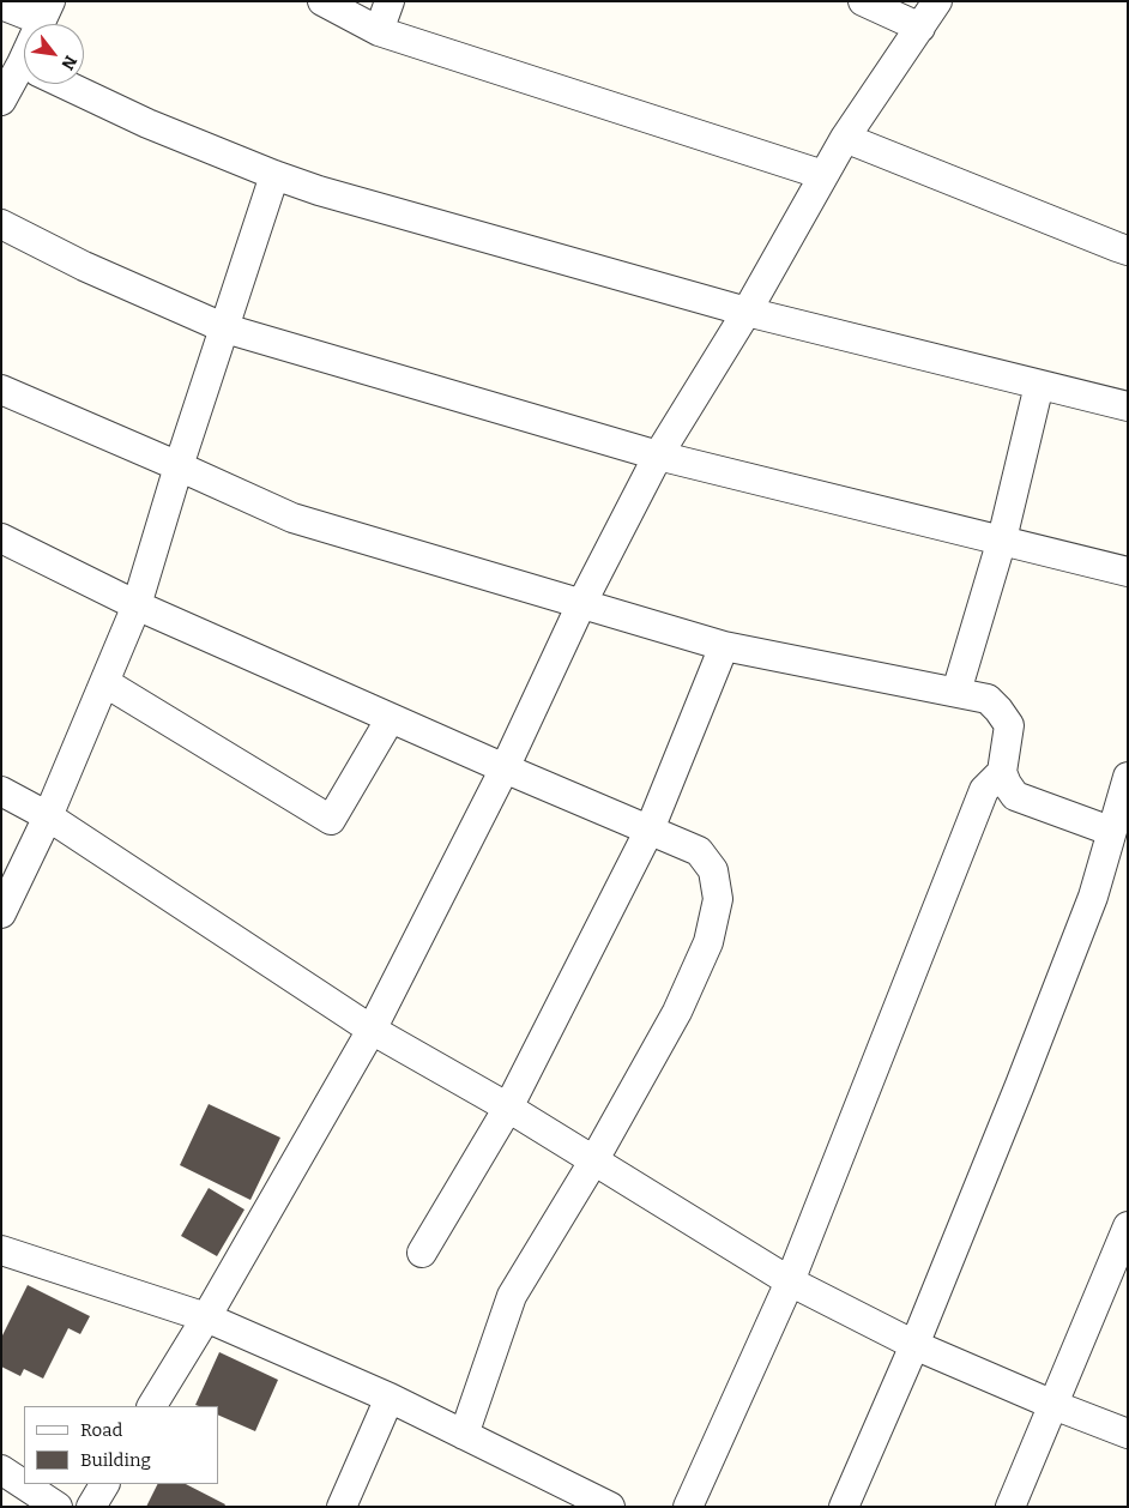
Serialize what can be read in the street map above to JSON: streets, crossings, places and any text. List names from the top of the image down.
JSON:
{
  "legend": ["Road", "Building"],
  "north": "bottom right"
}
